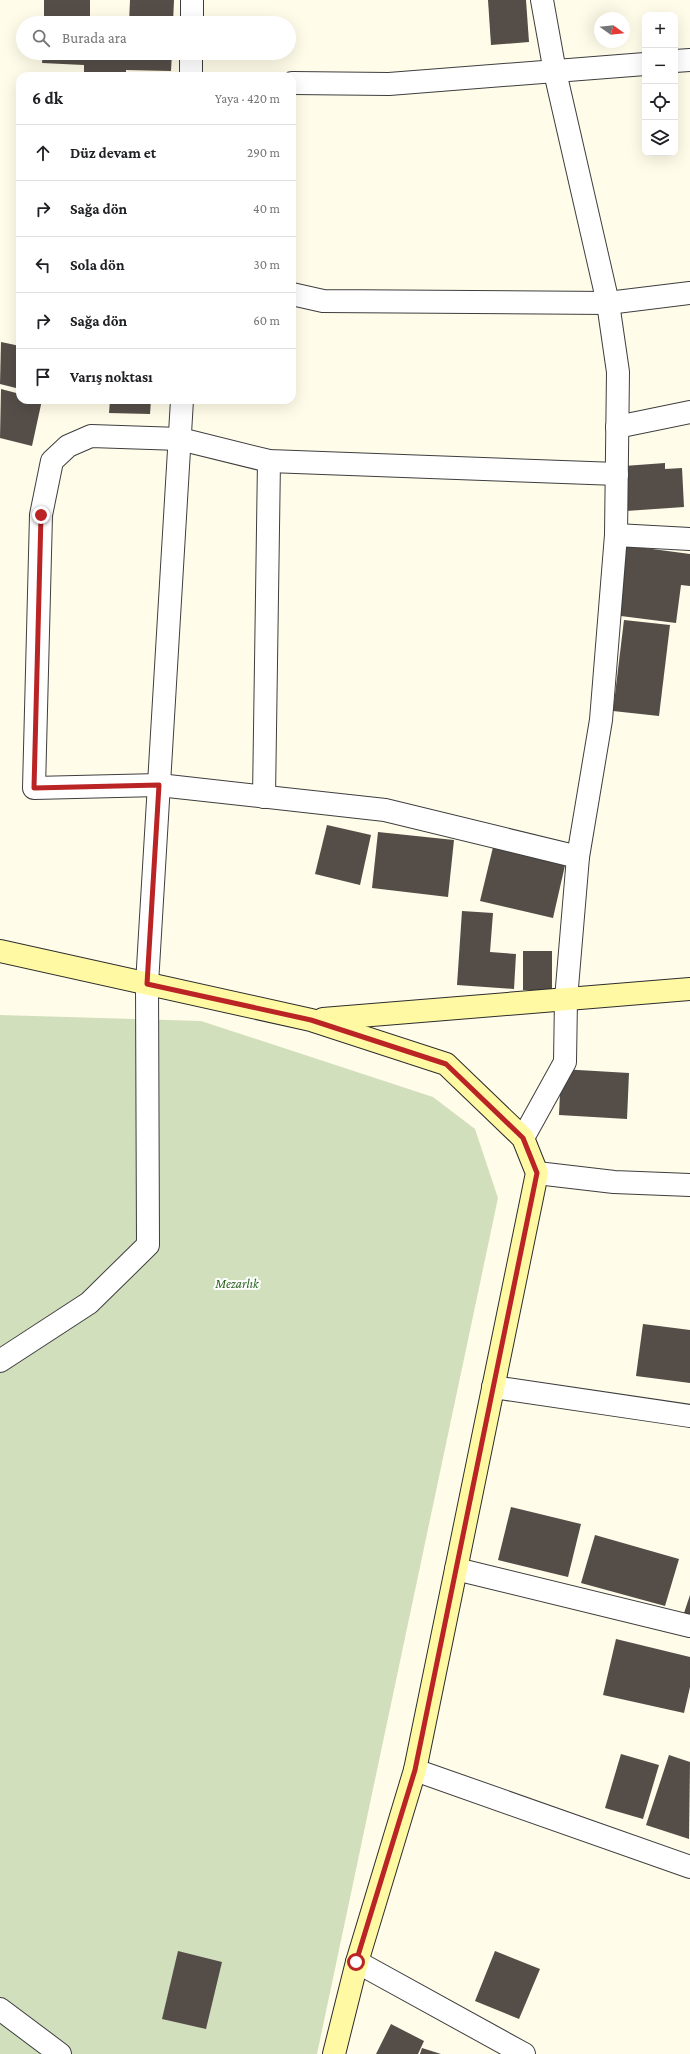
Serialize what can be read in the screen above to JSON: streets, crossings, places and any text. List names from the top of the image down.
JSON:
{
  "parks": ["Mezarlık"],
  "north": "right",
  "page": {
    "map_buttons": ["+", "−"],
    "search": "Burada ara",
    "heading": ["6 dk", "Yaya · 420 m"],
    "list": [
      ["Düz devam et", "290 m"],
      ["Sağa dön", "40 m"],
      ["Sola dön", "30 m"],
      ["Sağa dön", "60 m"],
      "Varış noktası"
    ]
  }
}
